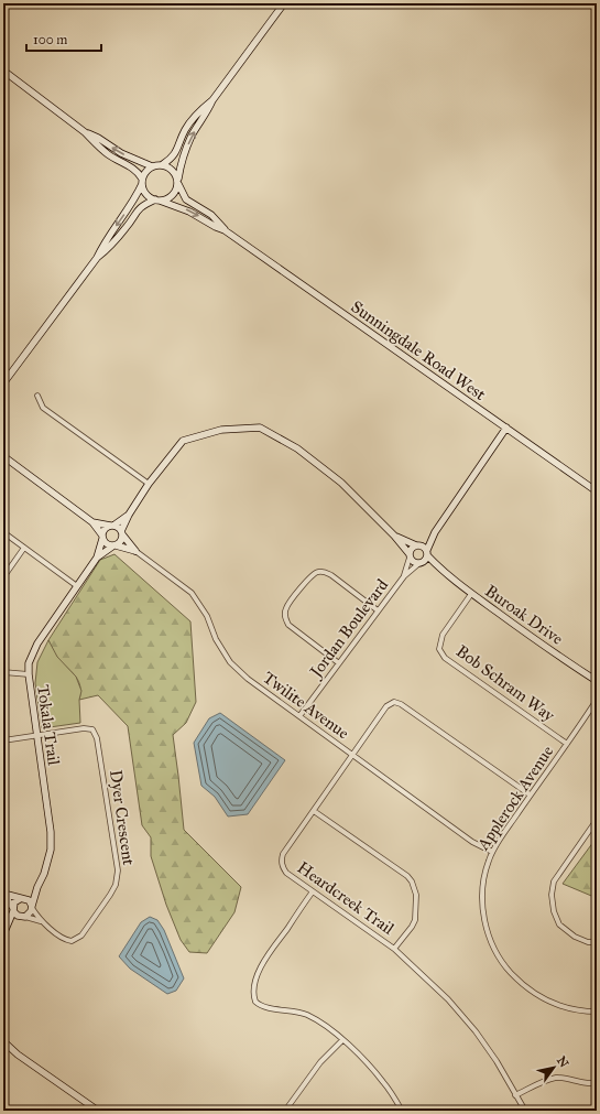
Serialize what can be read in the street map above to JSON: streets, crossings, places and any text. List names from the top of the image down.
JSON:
{
  "streets": {
    "street": [
      "Sunningdale Road West",
      "Buroak Drive",
      "Jordan Boulevard",
      "Bob Schram Way",
      "Twilite Avenue",
      "Tokala Trail",
      "Applerock Avenue",
      "Dyer Crescent",
      "Heardcreek Trail"
    ]
  },
  "crossings": [
    ["Buroak Drive", "Jordan Boulevard"],
    ["Buroak Drive", "Bob Schram Way"],
    ["Jordan Boulevard", "Twilite Avenue"],
    ["Bob Schram Way", "Applerock Avenue"],
    ["Twilite Avenue", "Tokala Trail"],
    ["Twilite Avenue", "Applerock Avenue"],
    ["Twilite Avenue", "Heardcreek Trail"],
    ["Tokala Trail", "Dyer Crescent"],
    ["Applerock Avenue", "Heardcreek Trail"]
  ],
  "scale_bar": "100 m",
  "north": "top right"
}
